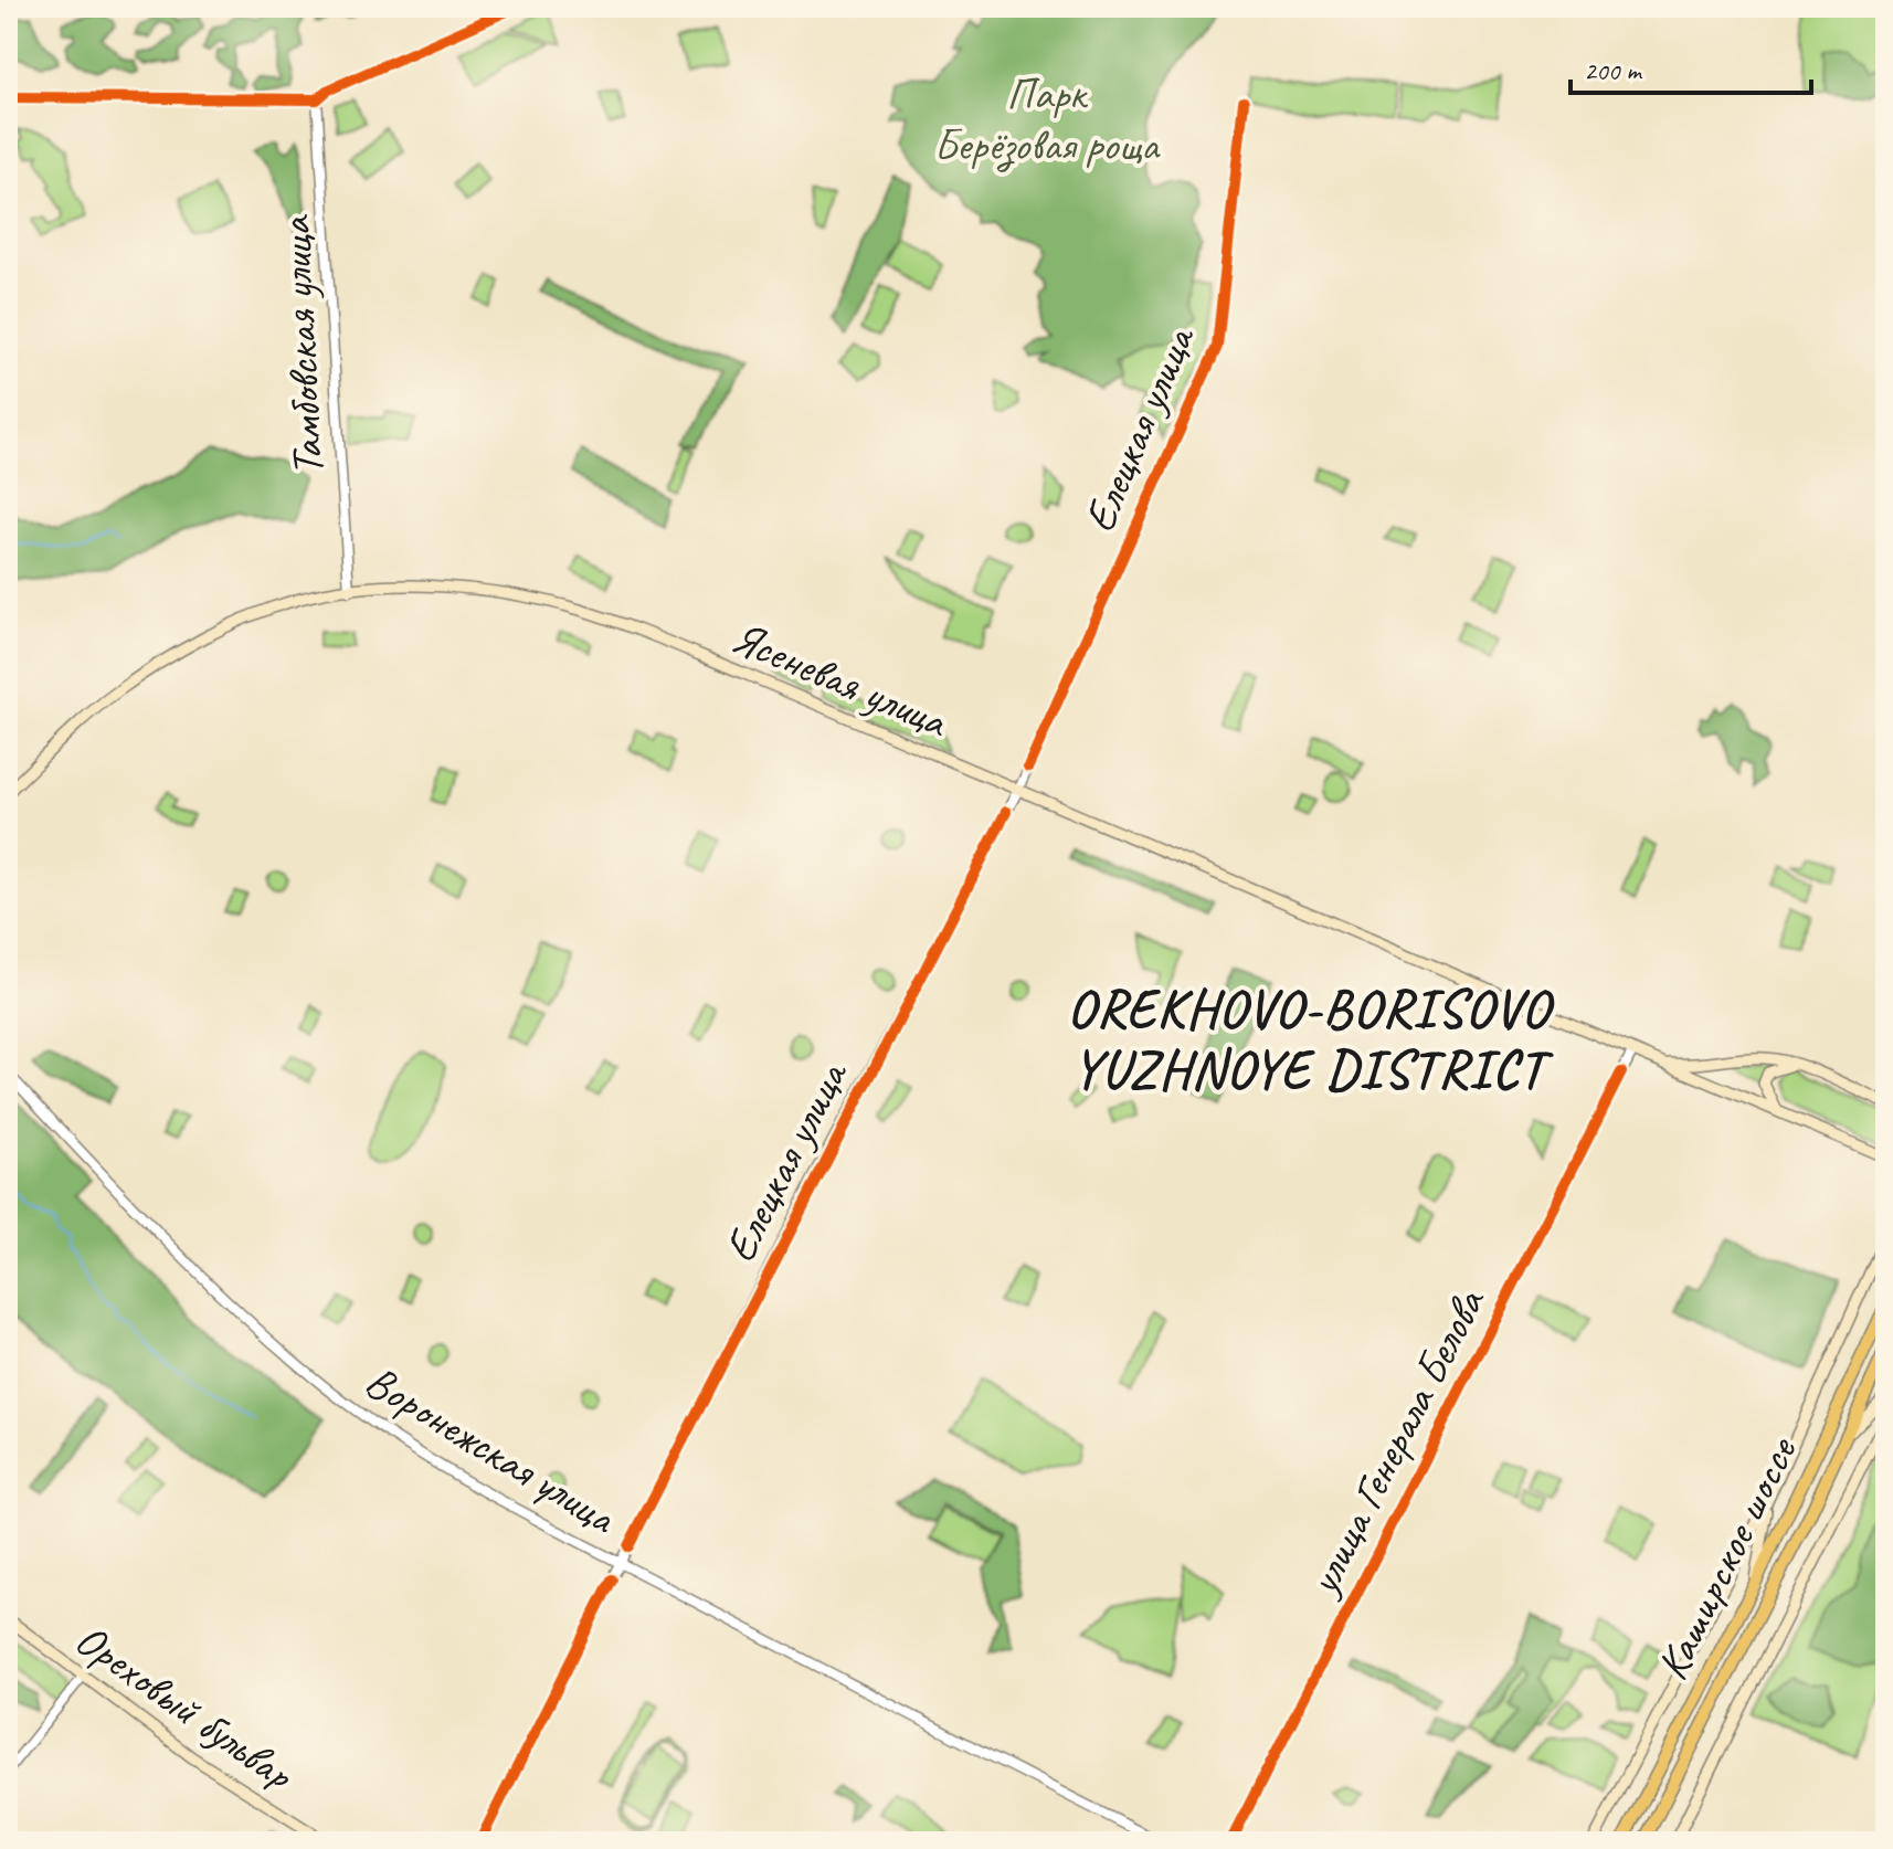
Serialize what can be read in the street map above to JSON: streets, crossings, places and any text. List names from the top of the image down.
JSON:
{
  "streets": {
    "main road": ["Ясеневая улица", "Каширское шоссе", "Ореховый бульвар"],
    "street": [
      "Тамбовская улица",
      "Елецкая улица",
      "улица Генерала Белова",
      "Воронежская улица"
    ]
  },
  "crossings": [
    ["Тамбовская улица", "Ясеневая улица"],
    ["Елецкая улица", "Ясеневая улица"],
    ["Елецкая улица", "Воронежская улица"],
    ["Ясеневая улица", "улица Генерала Белова"]
  ],
  "districts": ["OREKHOVO-BORISOVO YUZHNOYE DISTRICT"],
  "parks": ["Парк Берёзовая роща"],
  "scale_bar": "200 m"
}
